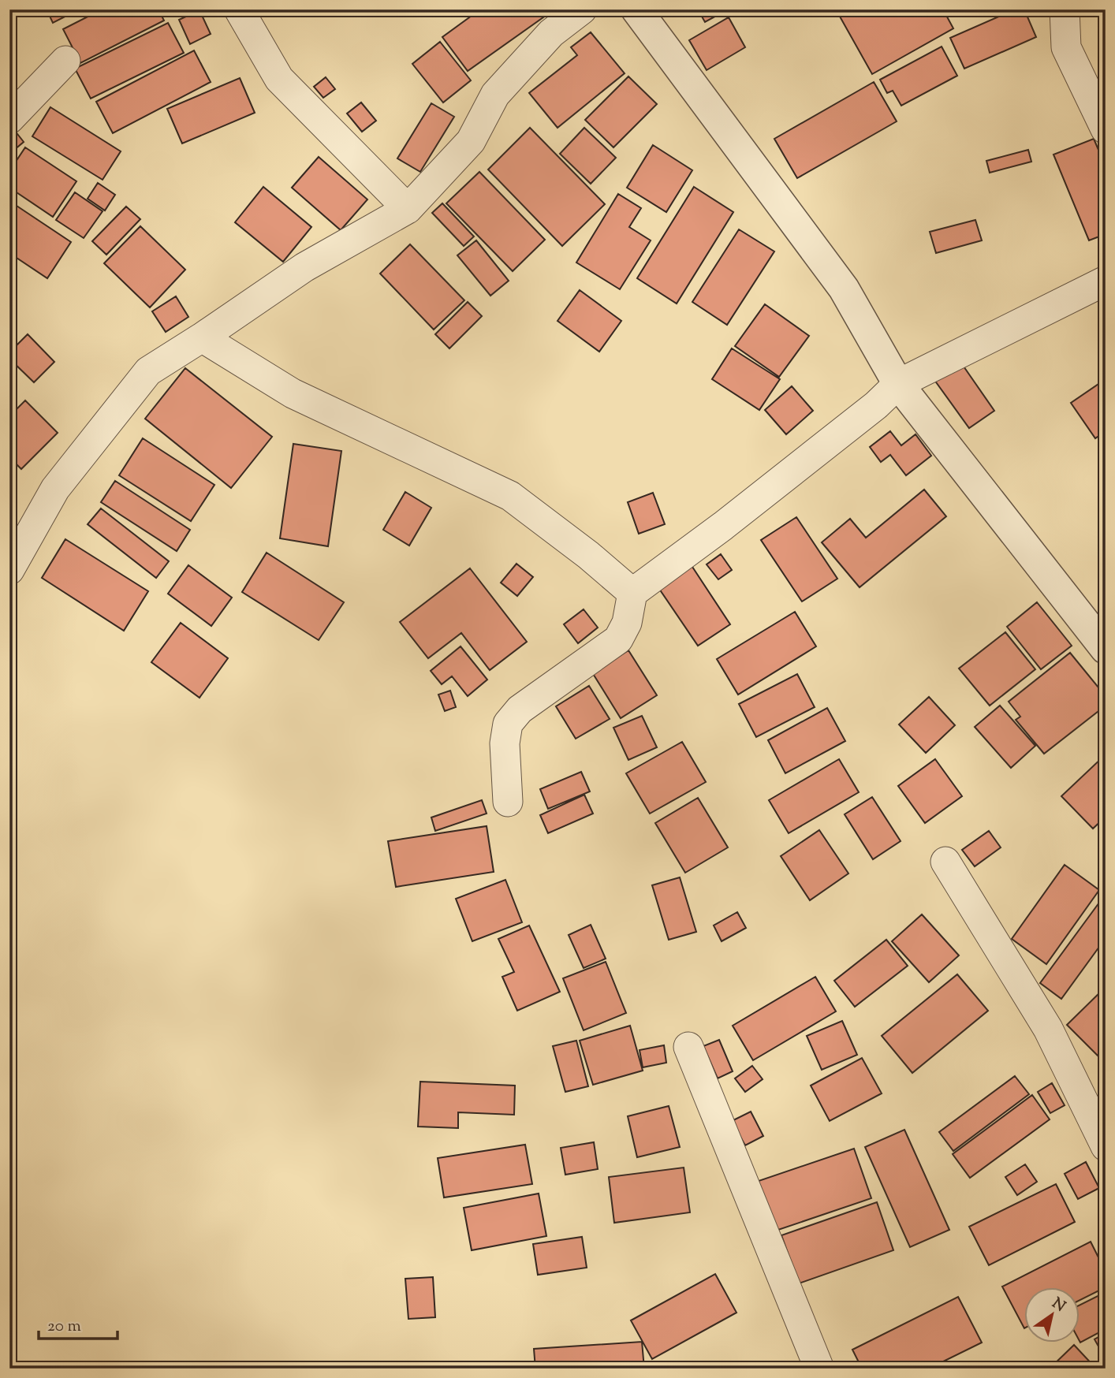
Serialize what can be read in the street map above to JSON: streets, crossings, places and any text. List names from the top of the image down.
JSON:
{
  "scale_bar": "20 m",
  "north": "top right"
}
